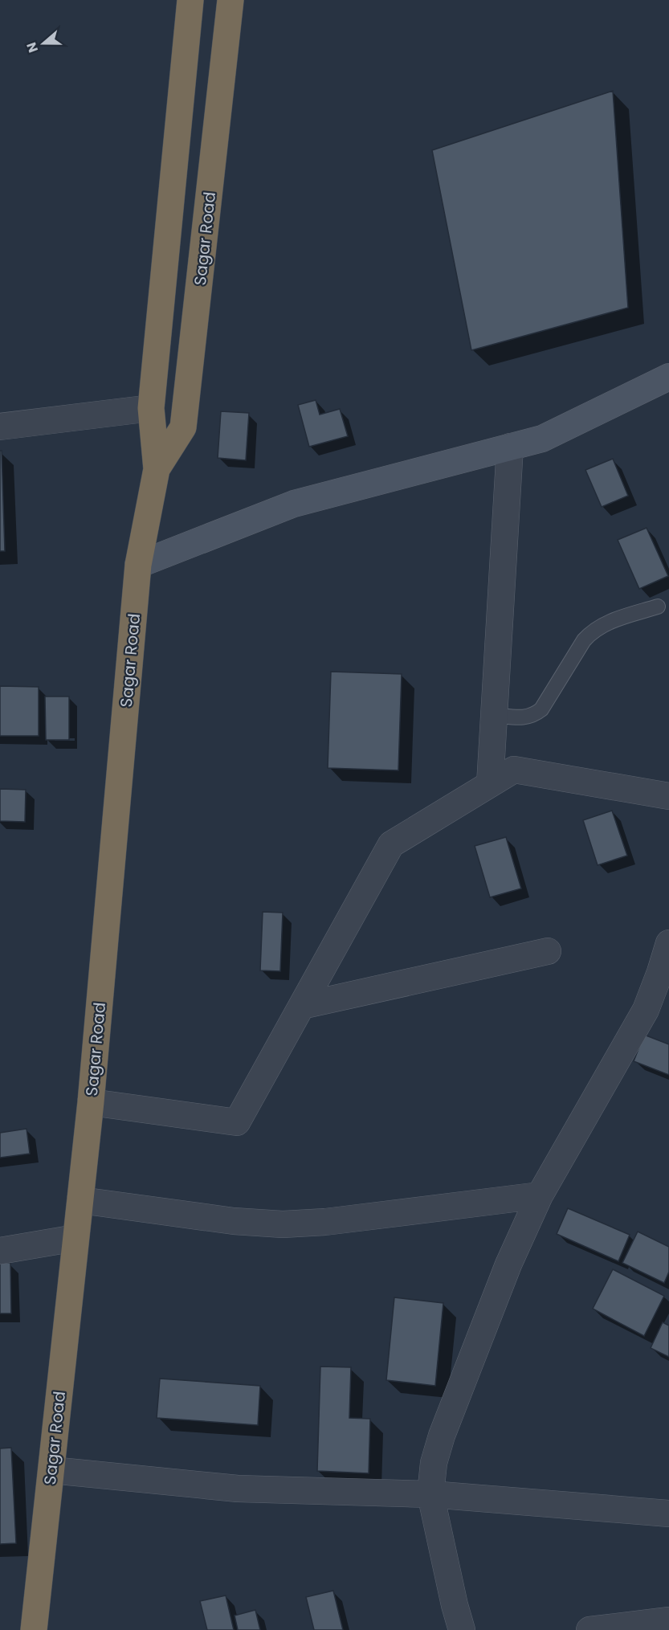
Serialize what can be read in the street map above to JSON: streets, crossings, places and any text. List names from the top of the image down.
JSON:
{
  "streets": {
    "highway": ["Sagar Road"]
  },
  "north": "left"
}
